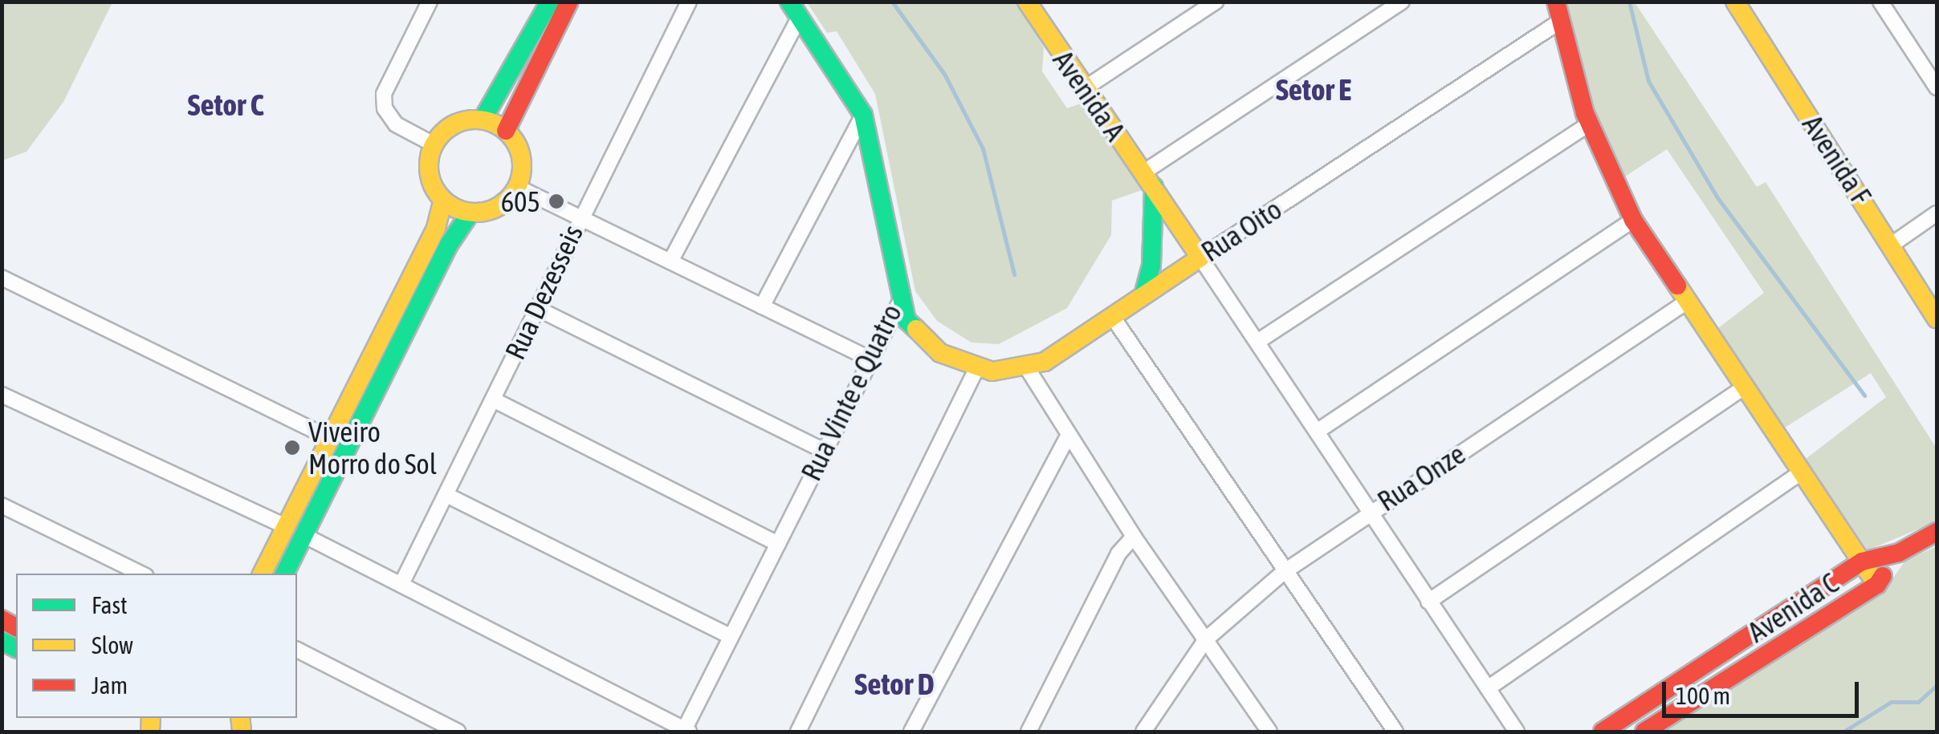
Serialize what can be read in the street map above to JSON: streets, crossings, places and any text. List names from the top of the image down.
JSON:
{
  "streets": {
    "street": [
      "Avenida A",
      "Avenida F",
      "Rua Oito",
      "Rua Dezesseis",
      "Rua Vinte e Quatro",
      "Rua Onze",
      "Avenida C"
    ]
  },
  "crossings": [
    ["Avenida A", "Rua Oito"],
    ["Avenida A", "Rua Onze"],
    ["Rua Oito", "Rua Onze"]
  ],
  "districts": ["Setor E", "Setor C", "Setor D"],
  "places": ["605", "Viveiro Morro do Sol"],
  "legend": ["Fast", "Slow", "Jam"],
  "scale_bar": "100 m"
}
